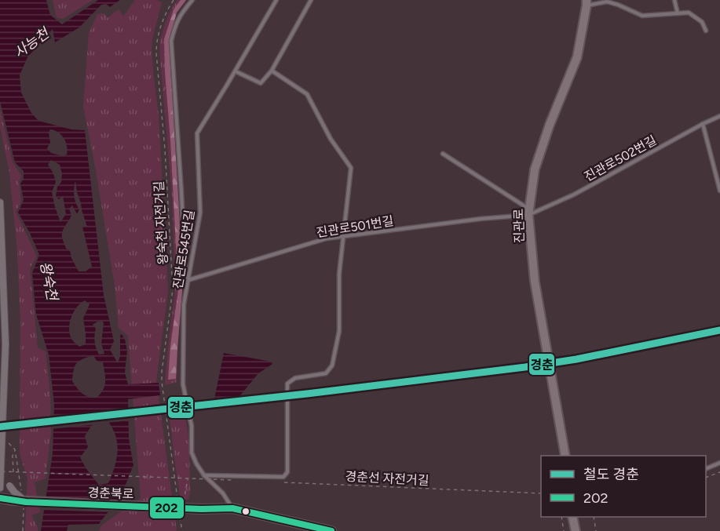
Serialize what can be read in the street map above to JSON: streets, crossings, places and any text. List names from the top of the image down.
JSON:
{
  "streets": {
    "street": ["진관로", "경춘북로"],
    "lane": ["진관로502번길", "진관로501번길", "진관로545번길"],
    "path": ["왕숙천 자전거길", "경춘선 자전거길"]
  },
  "crossings": [
    ["진관로502번길", "진관로"],
    ["진관로502번길", "진관로501번길"],
    ["진관로", "진관로501번길"],
    ["진관로501번길", "진관로545번길"],
    ["진관로545번길", "경춘북로"]
  ],
  "water": ["사능천", "왕숙천"],
  "lines": ["rail line 경춘", "transit line 202"],
  "legend": ["철도 경춘", "202"]
}
